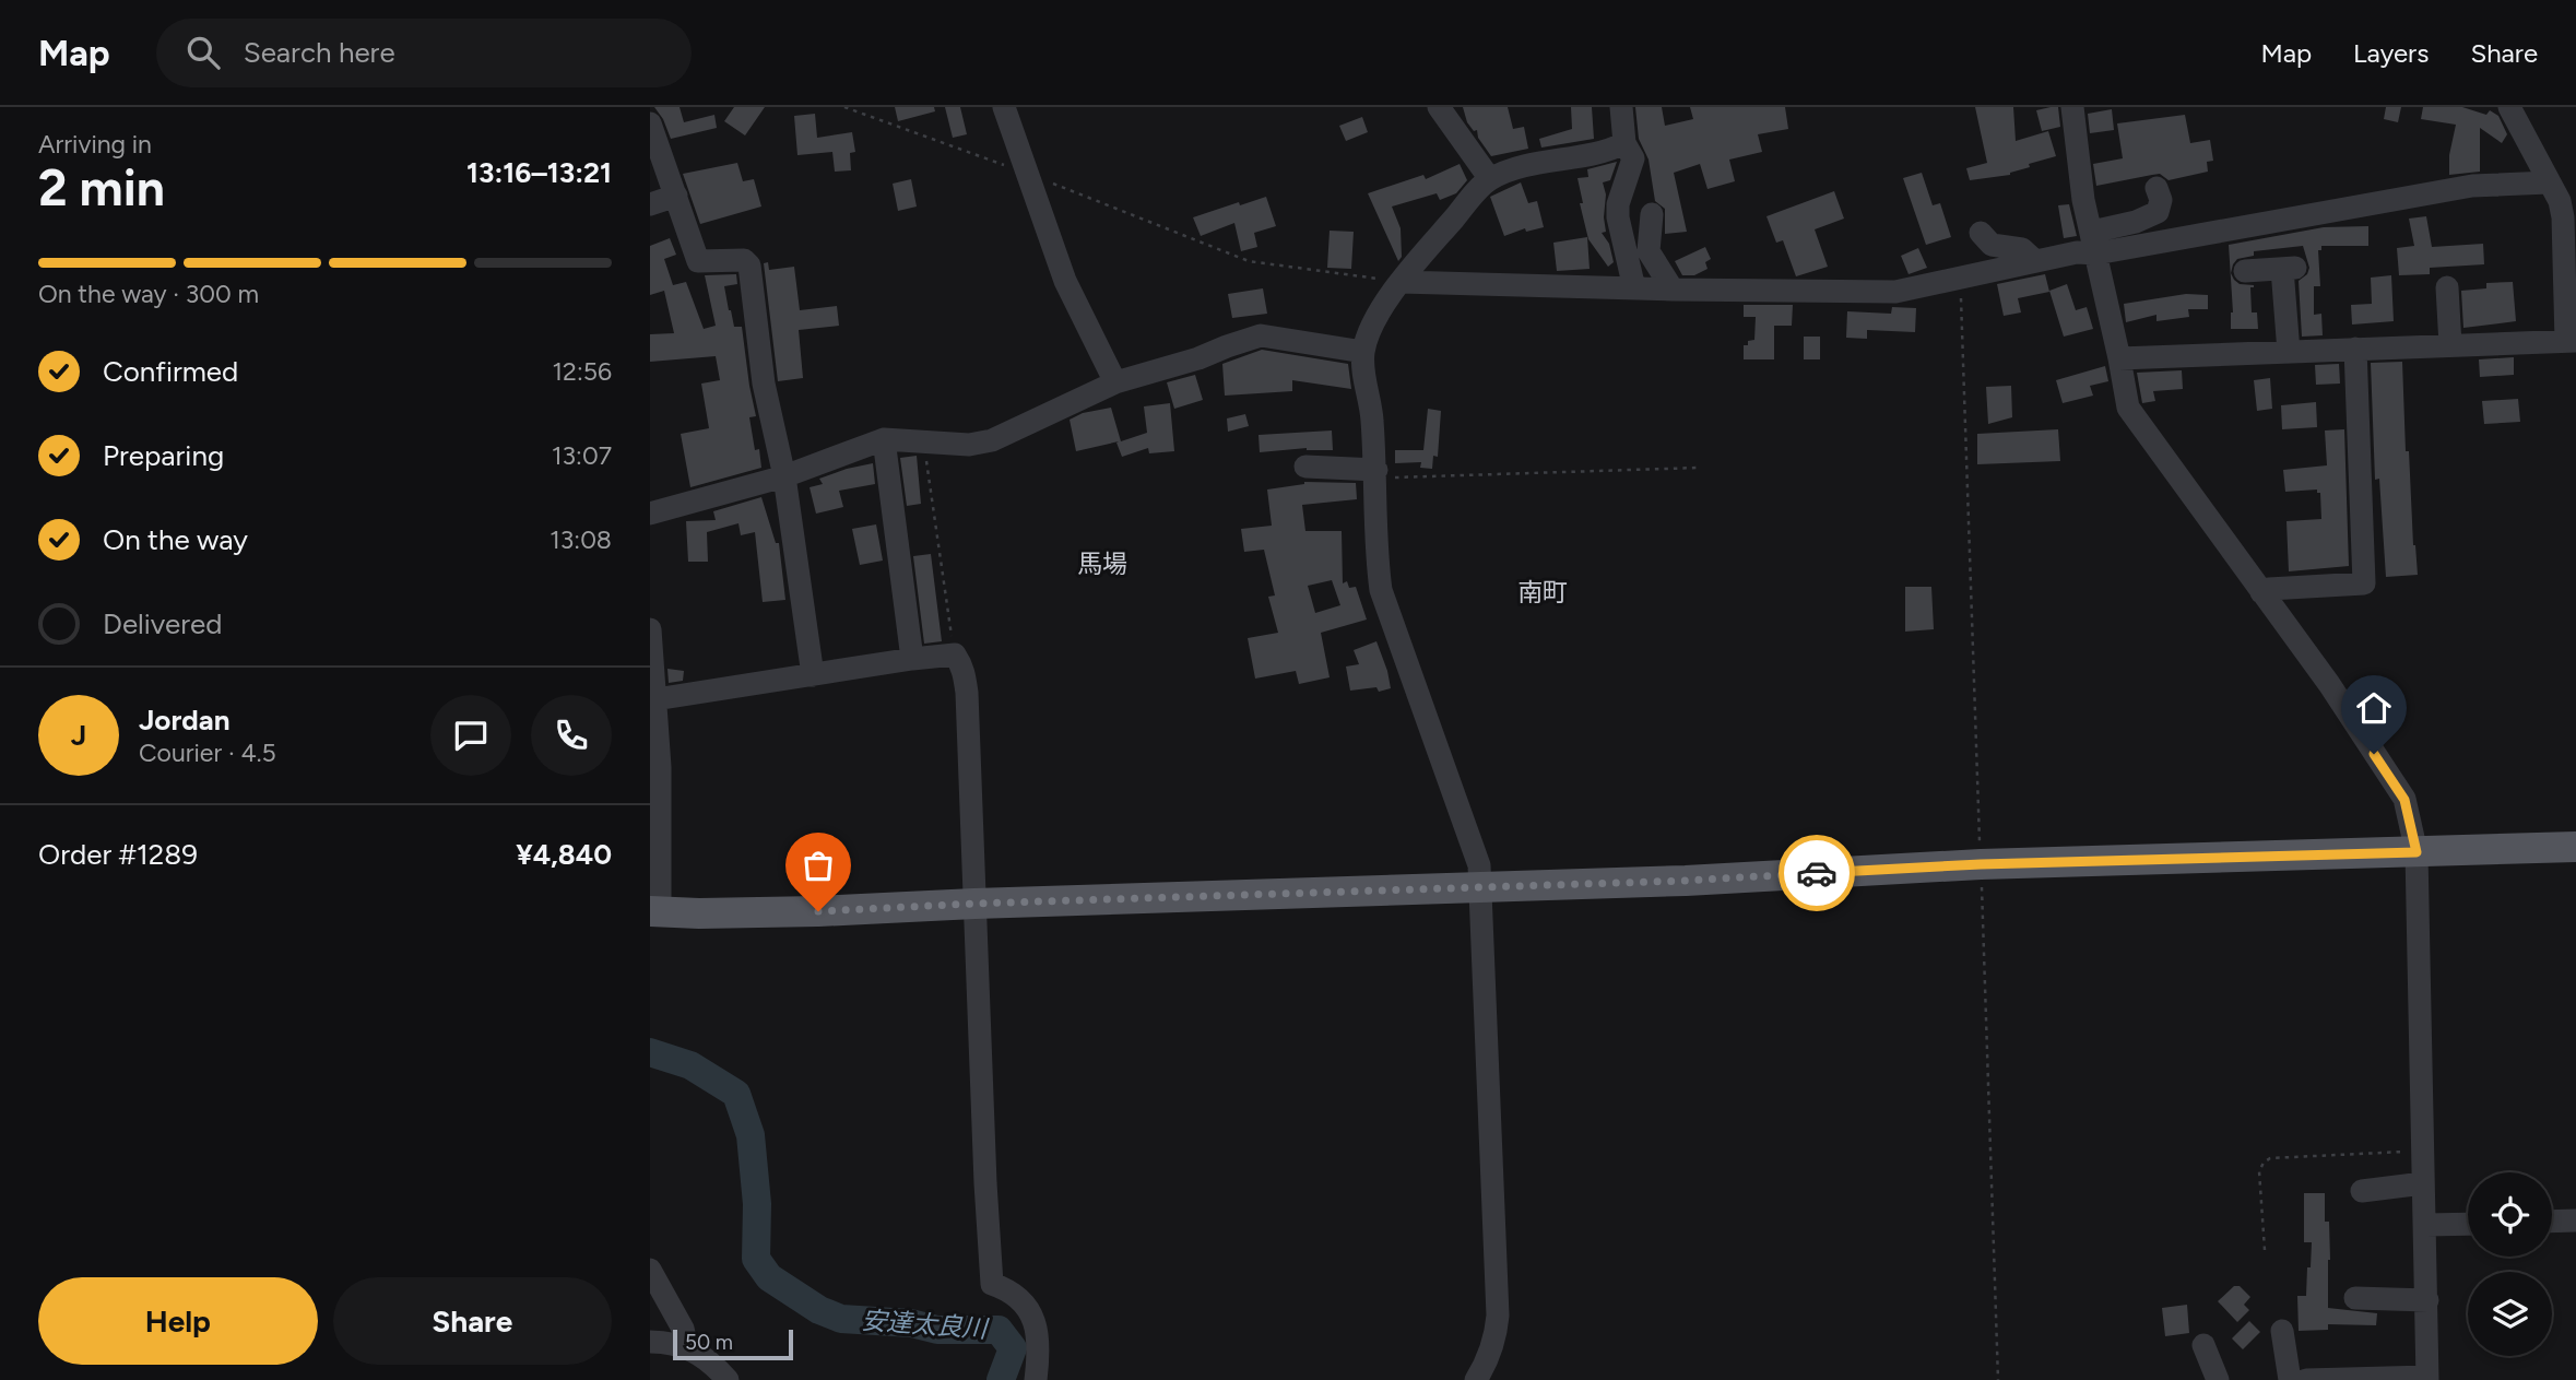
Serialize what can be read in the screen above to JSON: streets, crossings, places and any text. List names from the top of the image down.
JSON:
{
  "districts": ["馬場", "南町"],
  "water": ["安達太良川"],
  "scale_bar": "50 m",
  "page": {
    "header": "Map",
    "search": "Search here",
    "nav": ["Map", "Layers", "Share"],
    "heading": ["2 min", "Arriving in", "13:16–13:21"],
    "panel": [
      "Jordan",
      "Courier · 4.5",
      "Order #1289",
      "¥4,840"
    ],
    "bar": "On the way · 300 m",
    "list": [
      ["Confirmed", "12:56"],
      ["Preparing", "13:07"],
      ["On the way", "13:08"],
      "Delivered"
    ],
    "round": "J",
    "buttons": ["Help", "Share"],
    "scale": "50 m"
  }
}
